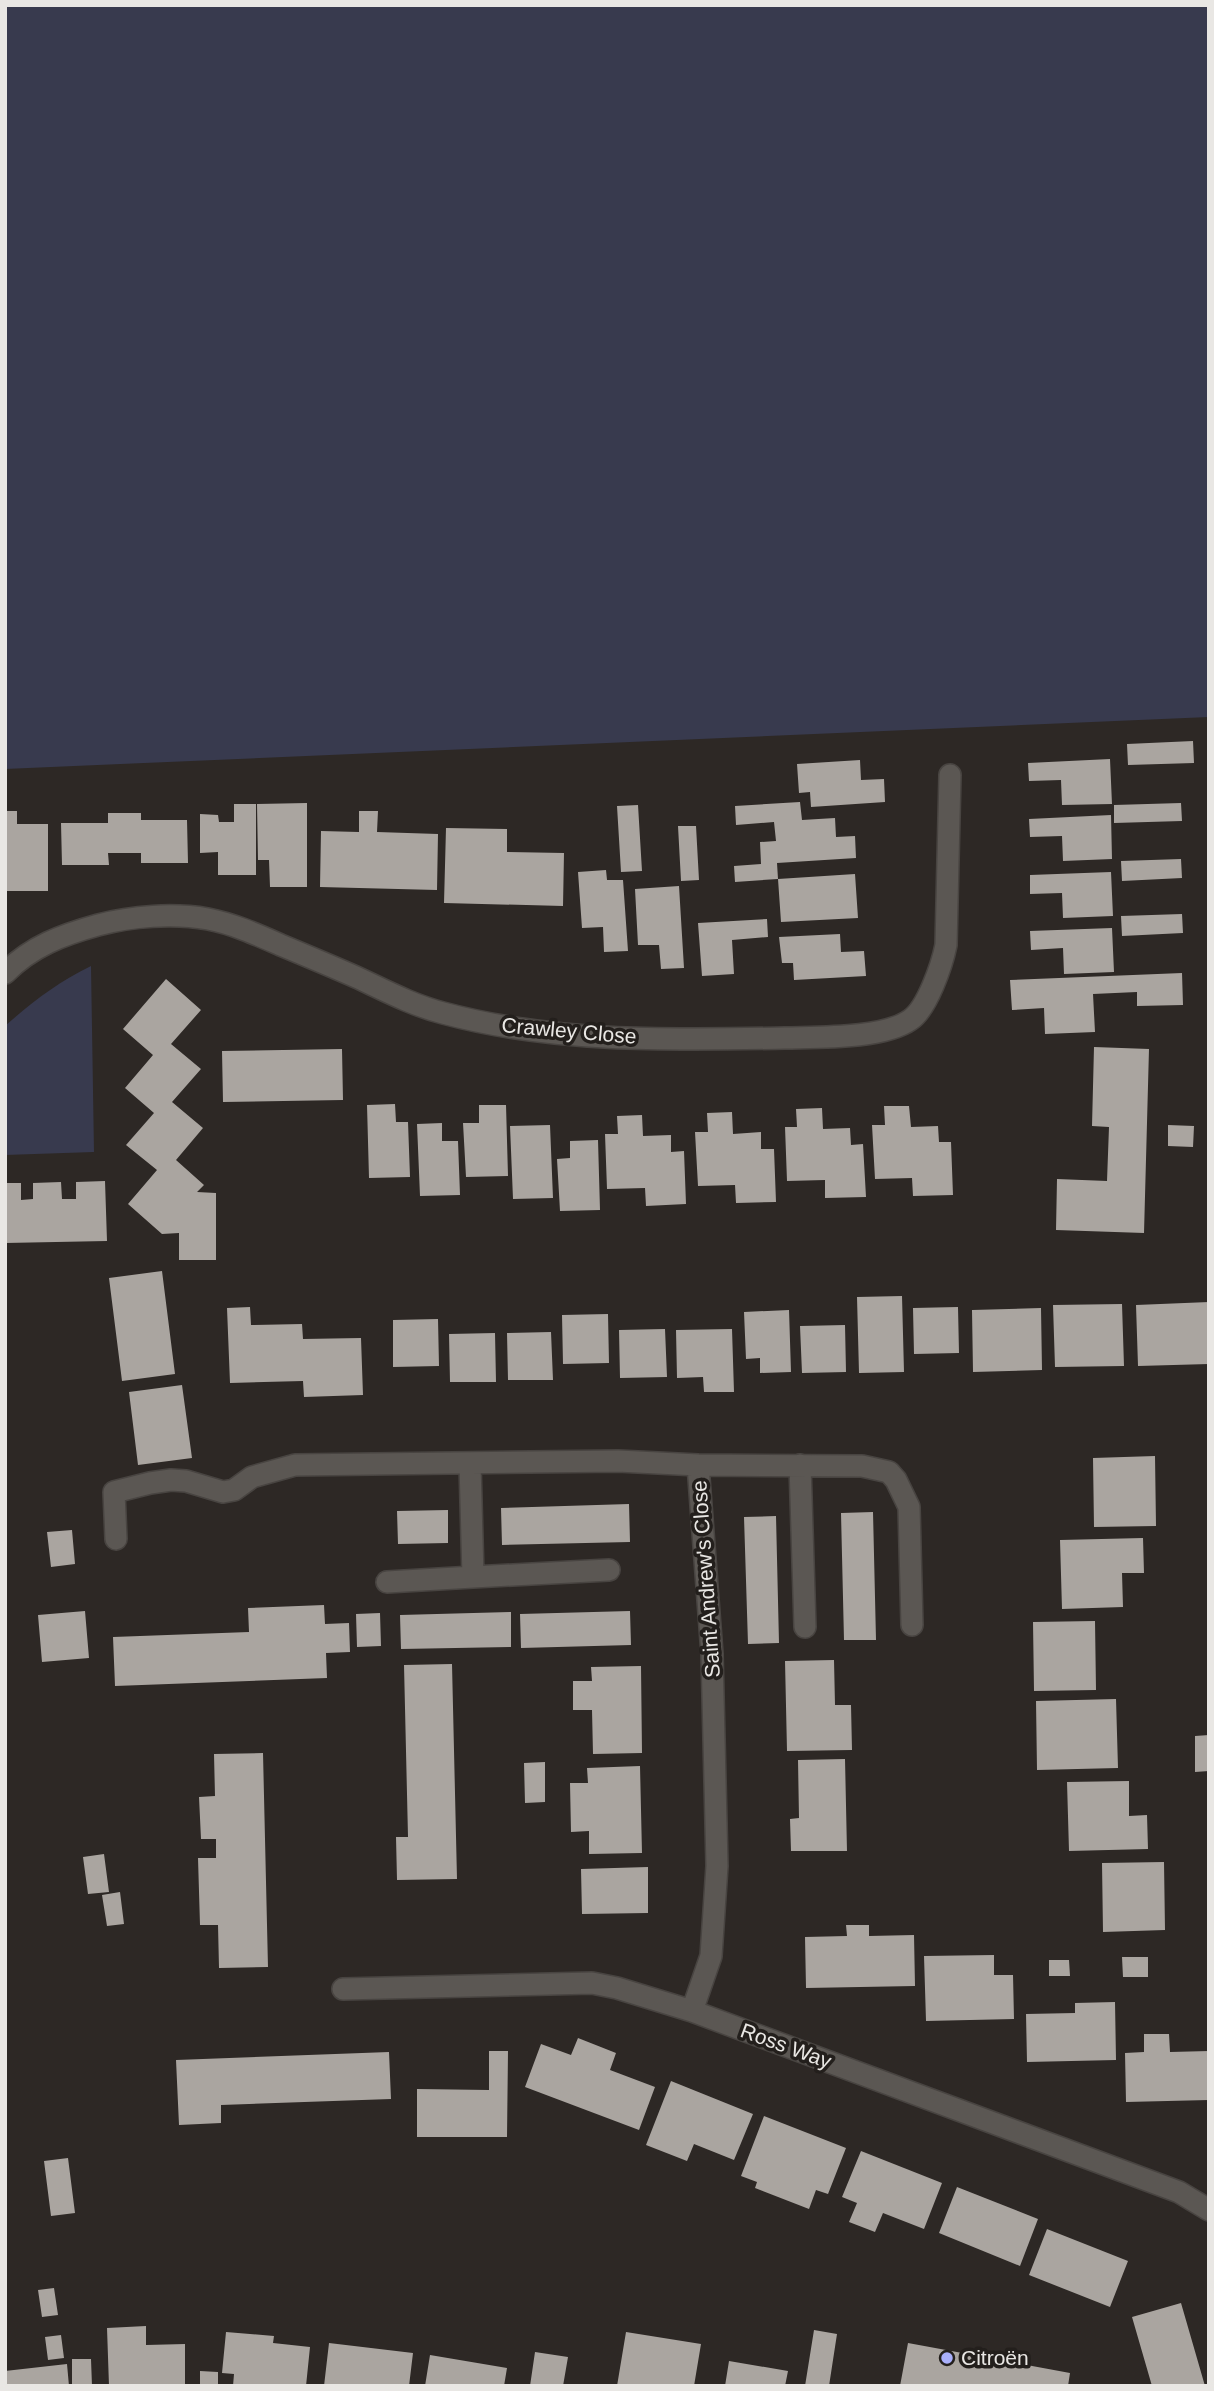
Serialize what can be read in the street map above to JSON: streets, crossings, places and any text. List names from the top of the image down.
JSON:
{
  "streets": {
    "street": ["Crawley Close", "Saint Andrew's Close", "Ross Way"]
  },
  "crossings": [
    ["Saint Andrew's Close", "Ross Way"]
  ],
  "places": ["Citroën"]
}
